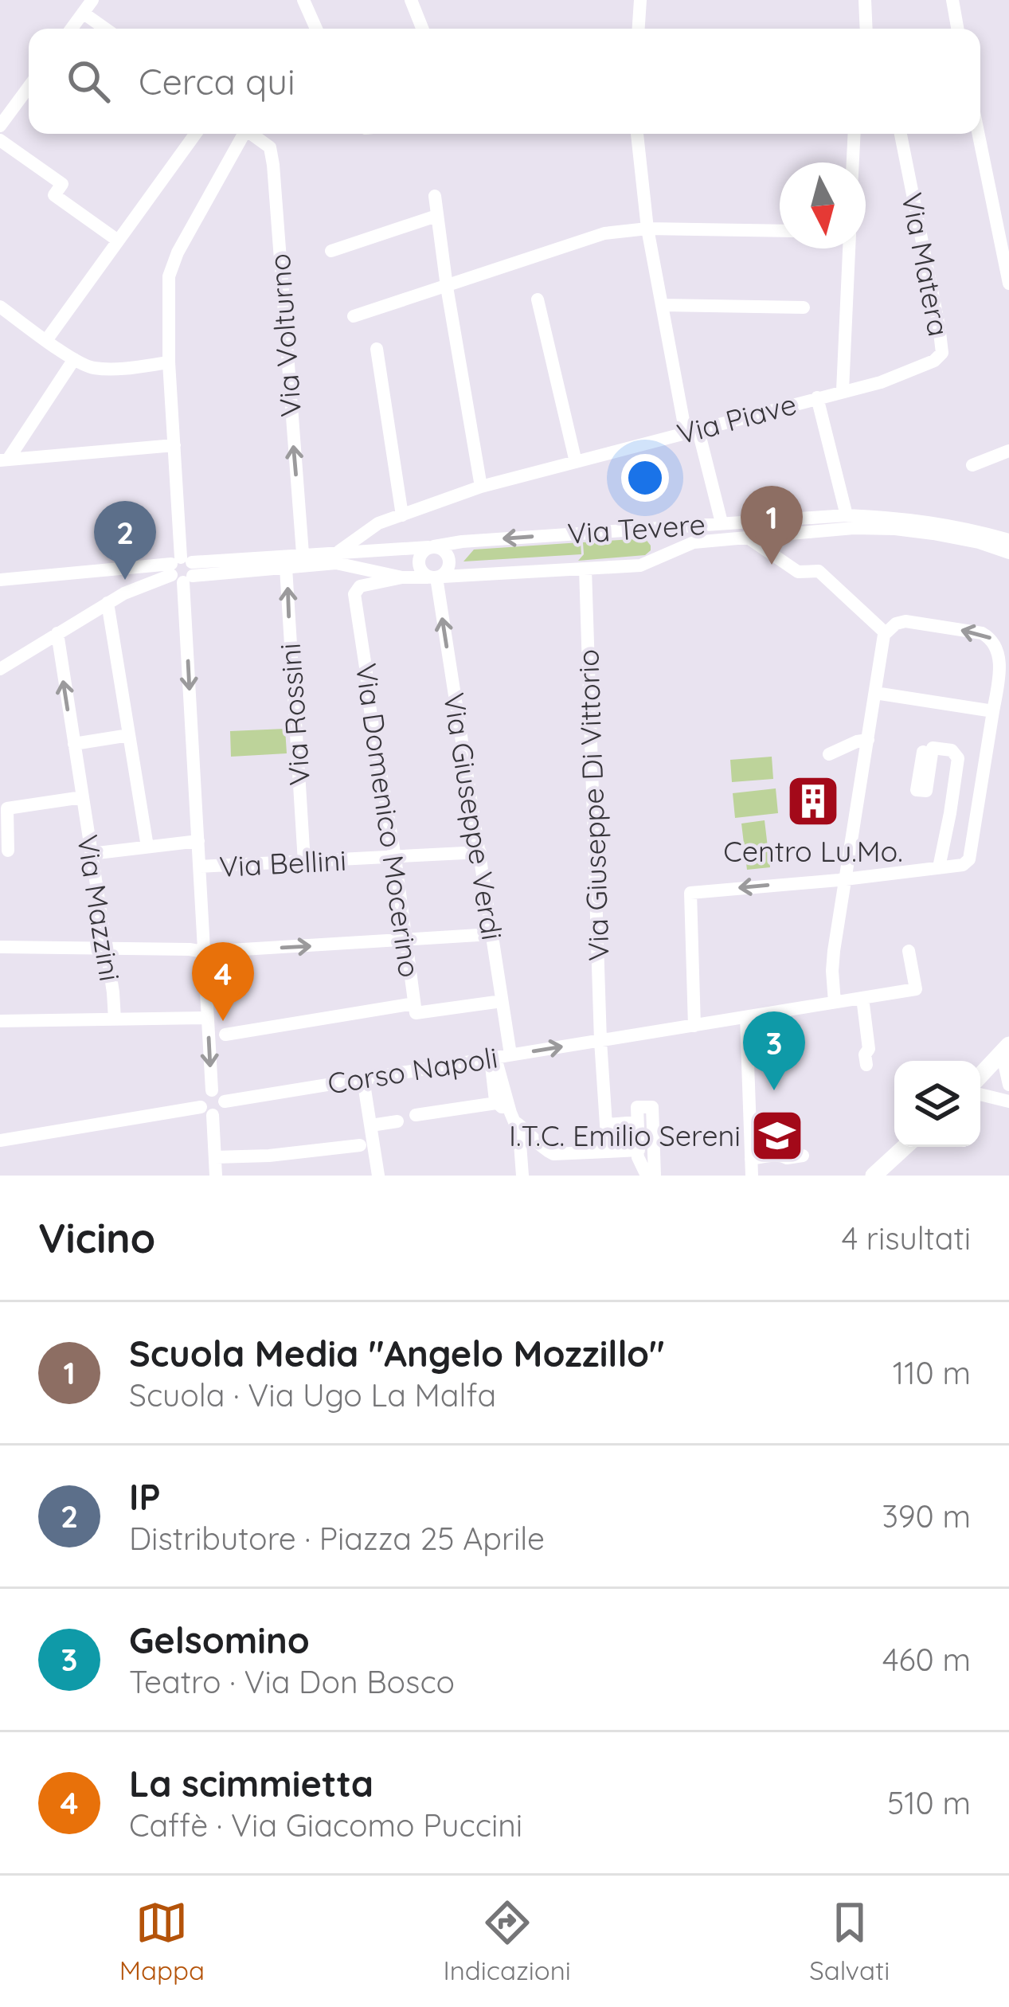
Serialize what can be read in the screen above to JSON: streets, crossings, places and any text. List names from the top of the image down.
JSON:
{
  "streets": {
    "street": [
      "Via Matera",
      "Via Volturno",
      "Via Piave",
      "Via Tevere",
      "Via Rossini",
      "Via Giuseppe Di Vittorio",
      "Via Giuseppe Verdi",
      "Via Domenico Mocerino",
      "Via Bellini",
      "Via Mazzini",
      "Corso Napoli"
    ]
  },
  "crossings": [
    ["Via Matera", "Via Piave"],
    ["Via Volturno", "Via Tevere"],
    ["Via Piave", "Via Tevere"],
    ["Via Tevere", "Via Giuseppe Verdi"],
    ["Via Rossini", "Via Bellini"],
    ["Via Giuseppe Di Vittorio", "Corso Napoli"],
    ["Via Giuseppe Verdi", "Via Domenico Mocerino"],
    ["Via Giuseppe Verdi", "Via Bellini"],
    ["Via Giuseppe Verdi", "Corso Napoli"],
    ["Via Domenico Mocerino", "Via Bellini"]
  ],
  "one_way": ["Via Giuseppe Verdi"],
  "places": {
    "building": ["Centro Lu.Mo."],
    "school or university": ["I.T.C. Emilio Sereni"]
  },
  "north": "bottom",
  "page": {
    "search": "Cerca qui",
    "pins": [
      "1",
      "2",
      "4",
      "3"
    ],
    "heading": ["Vicino", "4 risultati"],
    "list": [
      {
        "mark": "1",
        "name": "Scuola Media \"Angelo Mozzillo\"",
        "note": "Scuola · Via Ugo La Malfa",
        "value": "110 m"
      },
      {
        "mark": "2",
        "name": "IP",
        "note": "Distributore · Piazza 25 Aprile",
        "value": "390 m"
      },
      {
        "mark": "3",
        "name": "Gelsomino",
        "note": "Teatro · Via Don Bosco",
        "value": "460 m"
      },
      {
        "mark": "4",
        "name": "La scimmietta",
        "note": "Caffè · Via Giacomo Puccini",
        "value": "510 m"
      }
    ],
    "nav": ["Mappa", "Indicazioni", "Salvati"]
  }
}
